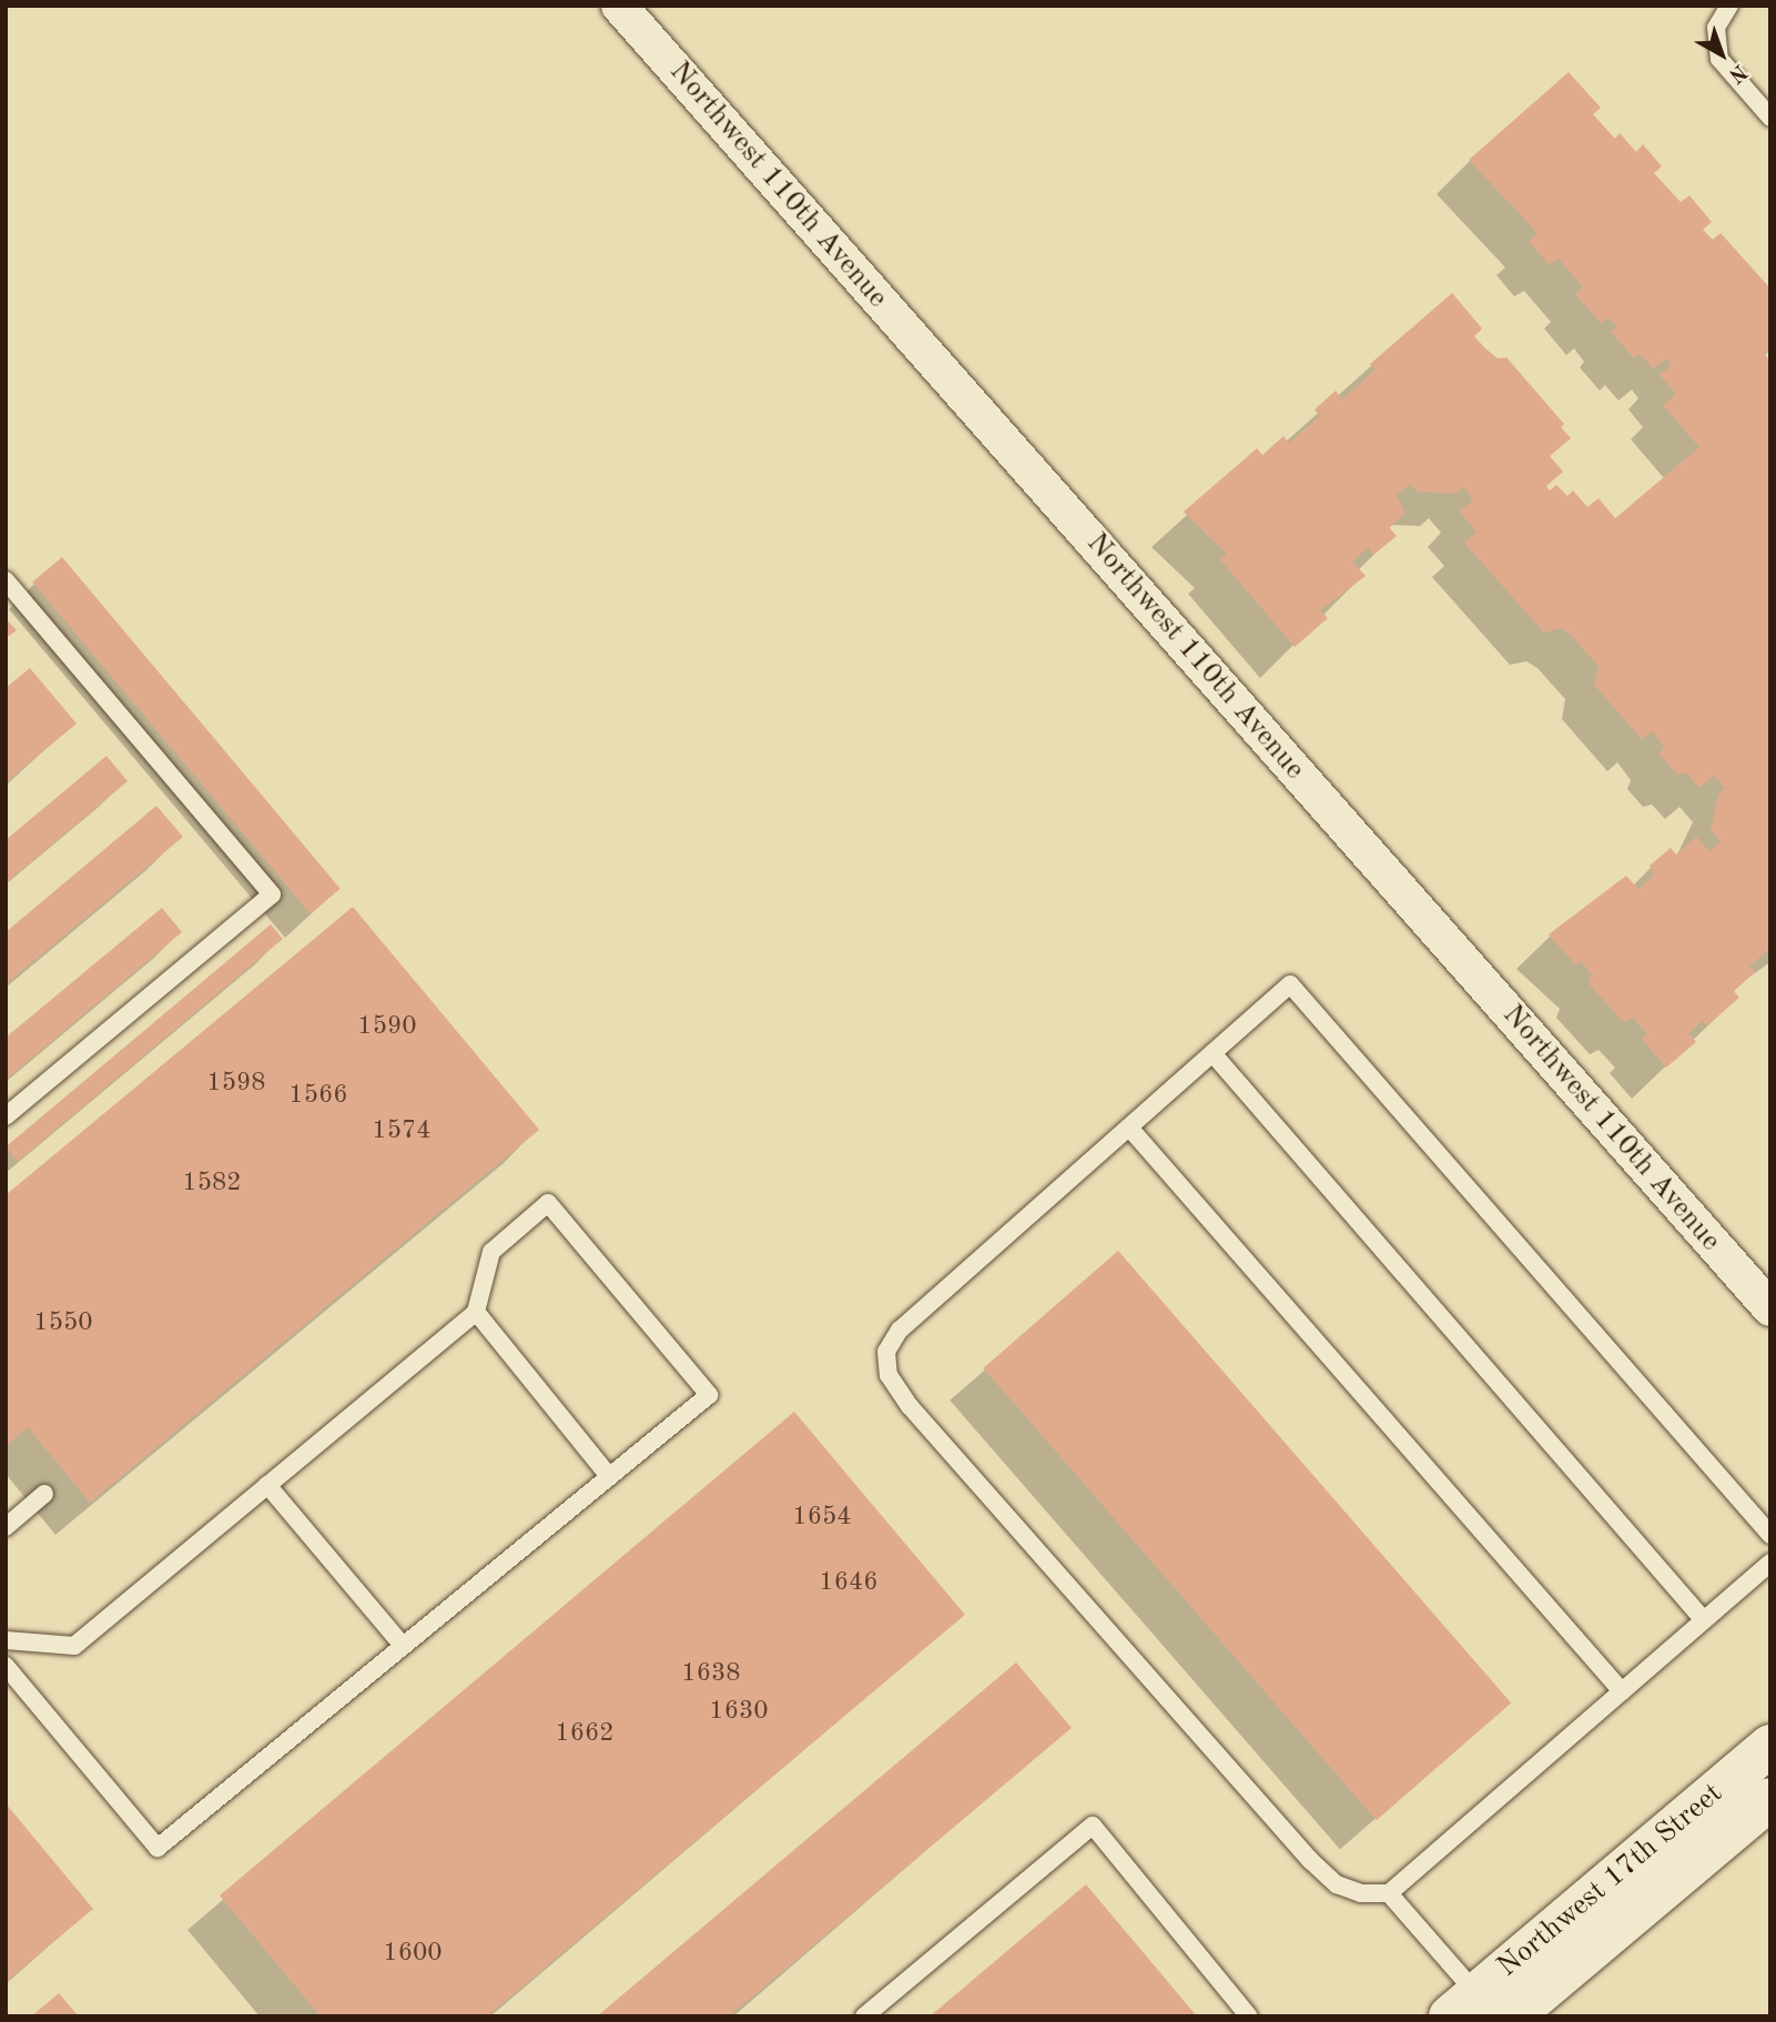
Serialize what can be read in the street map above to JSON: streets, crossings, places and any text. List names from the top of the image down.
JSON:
{
  "streets": {
    "street": ["Northwest 110th Avenue", "Northwest 17th Street"]
  },
  "house_numbers": [
    "1590",
    "1598",
    "1566",
    "1574",
    "1582",
    "1550",
    "1654",
    "1646",
    "1638",
    "1630",
    "1662",
    "1600"
  ],
  "north": "bottom right"
}
